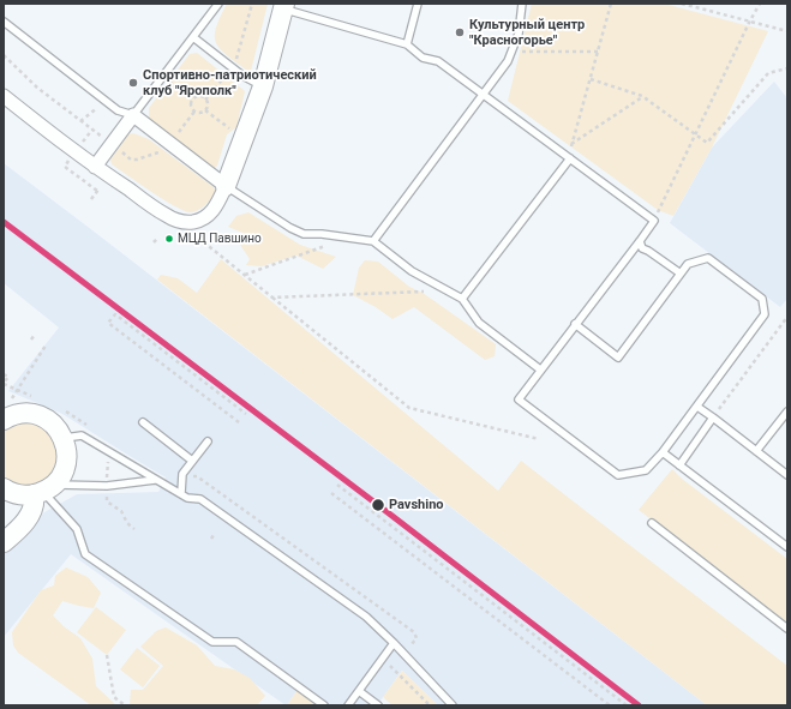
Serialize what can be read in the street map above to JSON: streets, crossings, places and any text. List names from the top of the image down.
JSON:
{
  "places": [
    "Культурный центр \"Красногорье\"",
    "Спортивно-патриотический клуб \"Ярополк\"",
    "МЦД Павшино",
    "Pavshino"
  ]
}
